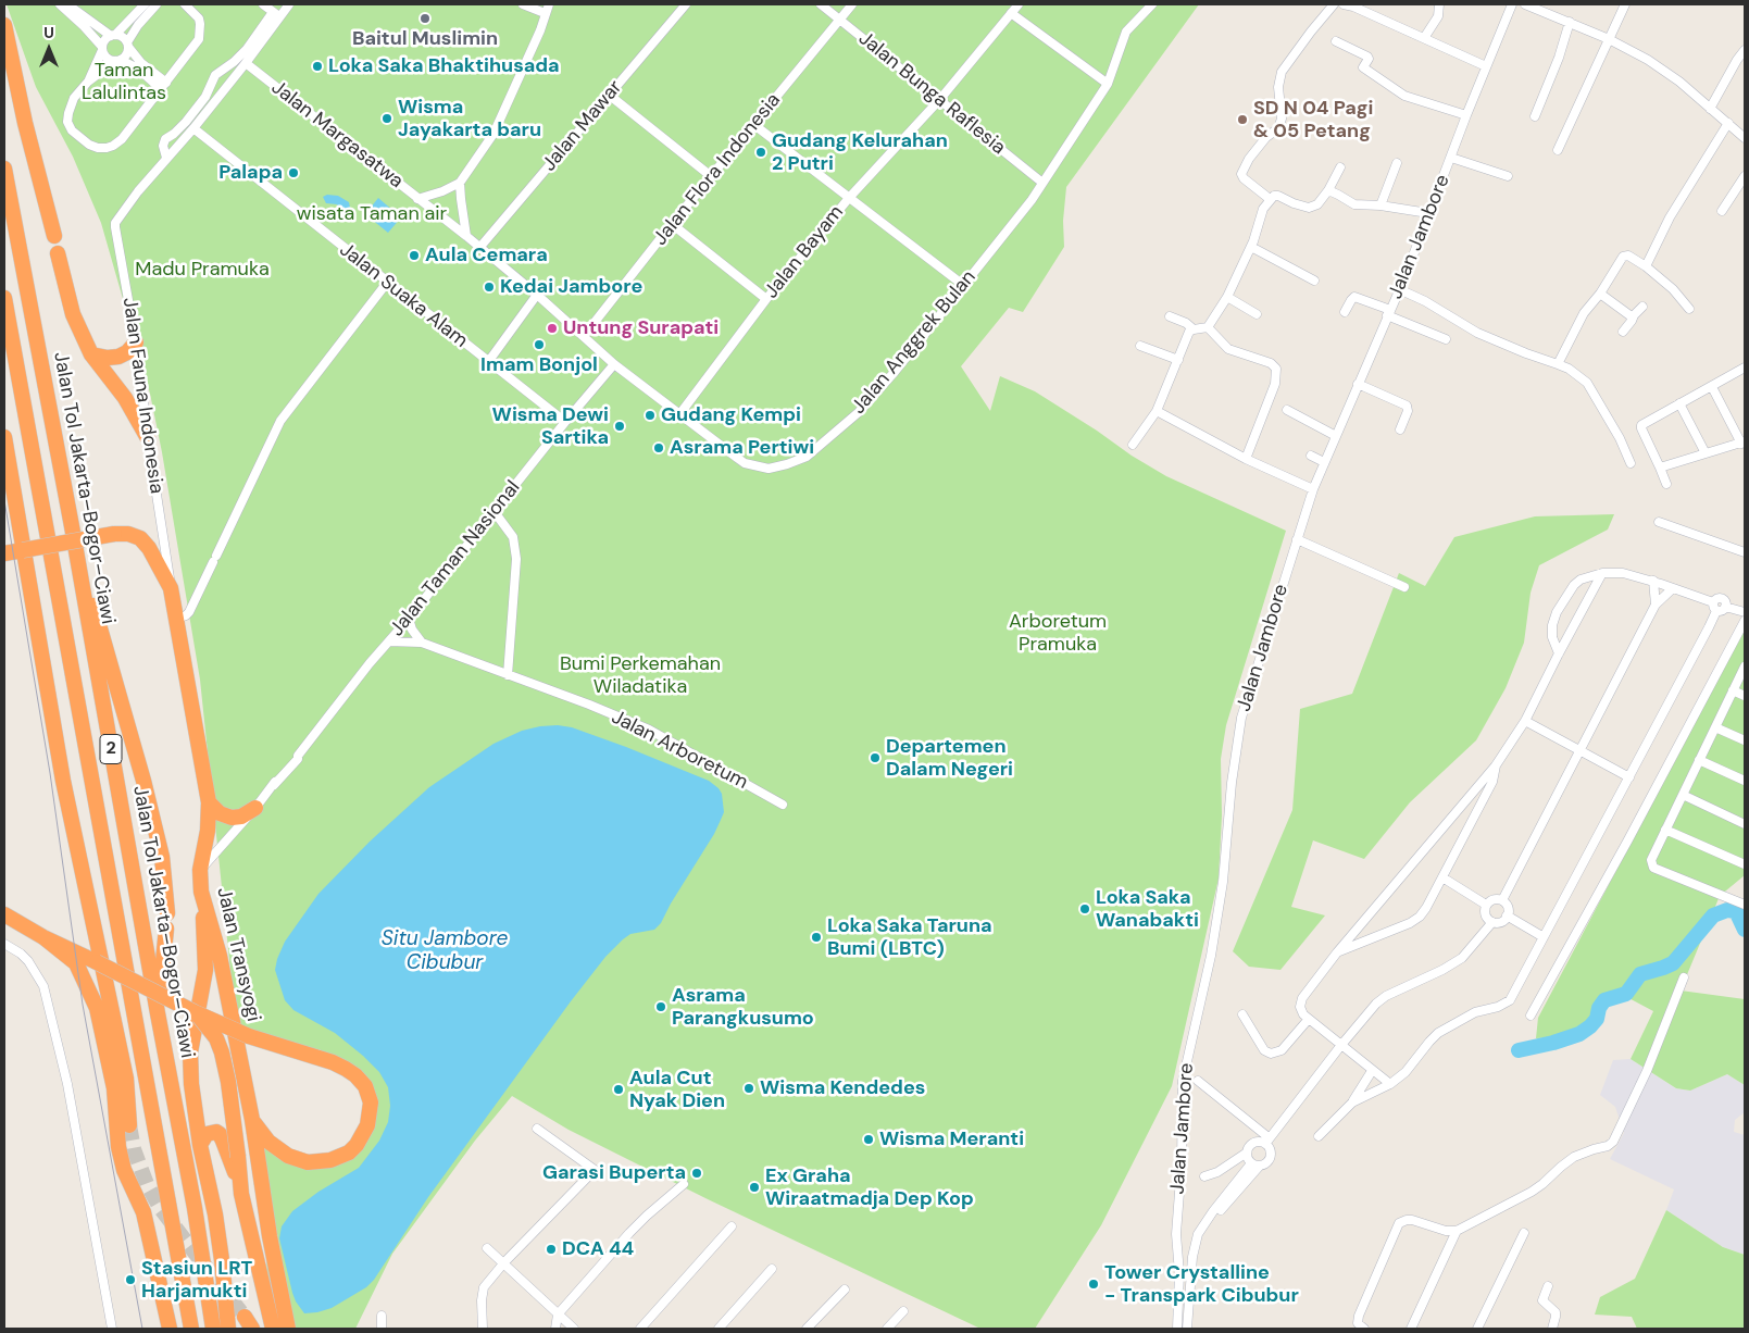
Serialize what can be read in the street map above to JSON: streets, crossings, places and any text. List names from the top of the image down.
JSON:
{
  "streets": {
    "highway": ["Jalan Tol Jakarta–Bogor–Ciawi", "2", "Jalan Transyogi"],
    "street": [
      "Jalan Bunga Raflesia",
      "Jalan Mawar",
      "Jalan Margasatwa",
      "Jalan Flora Indonesia",
      "Jalan Jambore",
      "Jalan Bayam",
      "Jalan Suaka Alam",
      "Jalan Anggrek Bulan",
      "Jalan Fauna Indonesia",
      "Jalan Taman Nasional",
      "Jalan Arboretum"
    ]
  },
  "crossings": [
    ["Jalan Bunga Raflesia", "Jalan Flora Indonesia"],
    ["Jalan Bunga Raflesia", "Jalan Bayam"],
    ["Jalan Bunga Raflesia", "Jalan Anggrek Bulan"],
    ["Jalan Mawar", "Jalan Margasatwa"],
    ["Jalan Margasatwa", "Jalan Flora Indonesia"],
    ["Jalan Margasatwa", "Jalan Bayam"],
    ["Jalan Margasatwa", "Jalan Anggrek Bulan"],
    ["Jalan Margasatwa", "Jalan Fauna Indonesia"],
    ["Jalan Margasatwa", "Jalan Taman Nasional"],
    ["Jalan Bayam", "Jalan Anggrek Bulan"],
    ["Jalan Suaka Alam", "Jalan Fauna Indonesia"],
    ["Jalan Suaka Alam", "Jalan Taman Nasional"],
    ["Jalan Fauna Indonesia", "Jalan Transyogi"],
    ["Jalan Taman Nasional", "Jalan Arboretum"],
    ["Jalan Taman Nasional", "Jalan Transyogi"]
  ],
  "water": ["Situ Jambore Cibubur"],
  "parks": [
    "Taman Lalulintas",
    "wisata Taman air",
    "Madu Pramuka",
    "Arboretum Pramuka",
    "Bumi Perkemahan Wiladatika"
  ],
  "places": [
    "Baitul Muslimin",
    "Loka Saka Bhaktihusada",
    "Wisma Jayakarta baru",
    "SD N 04 Pagi & 05 Petang",
    "Gudang Kelurahan 2 Putri",
    "Palapa",
    "Aula Cemara",
    "Kedai Jambore",
    "Untung Surapati",
    "Imam Bonjol",
    "Gudang Kempi",
    "Wisma Dewi Sartika",
    "Asrama Pertiwi",
    "Departemen Dalam Negeri",
    "Loka Saka Wanabakti",
    "Loka Saka Taruna Bumi (LBTC)",
    "Asrama Parangkusumo",
    "Wisma Kendedes",
    "Aula Cut Nyak Dien",
    "Wisma Meranti",
    "Garasi Buperta",
    "Ex Graha Wiraatmadja Dep Kop",
    "DCA 44",
    "Stasiun LRT Harjamukti",
    "Tower Crystalline - Transpark Cibubur"
  ],
  "north": "top"
}
